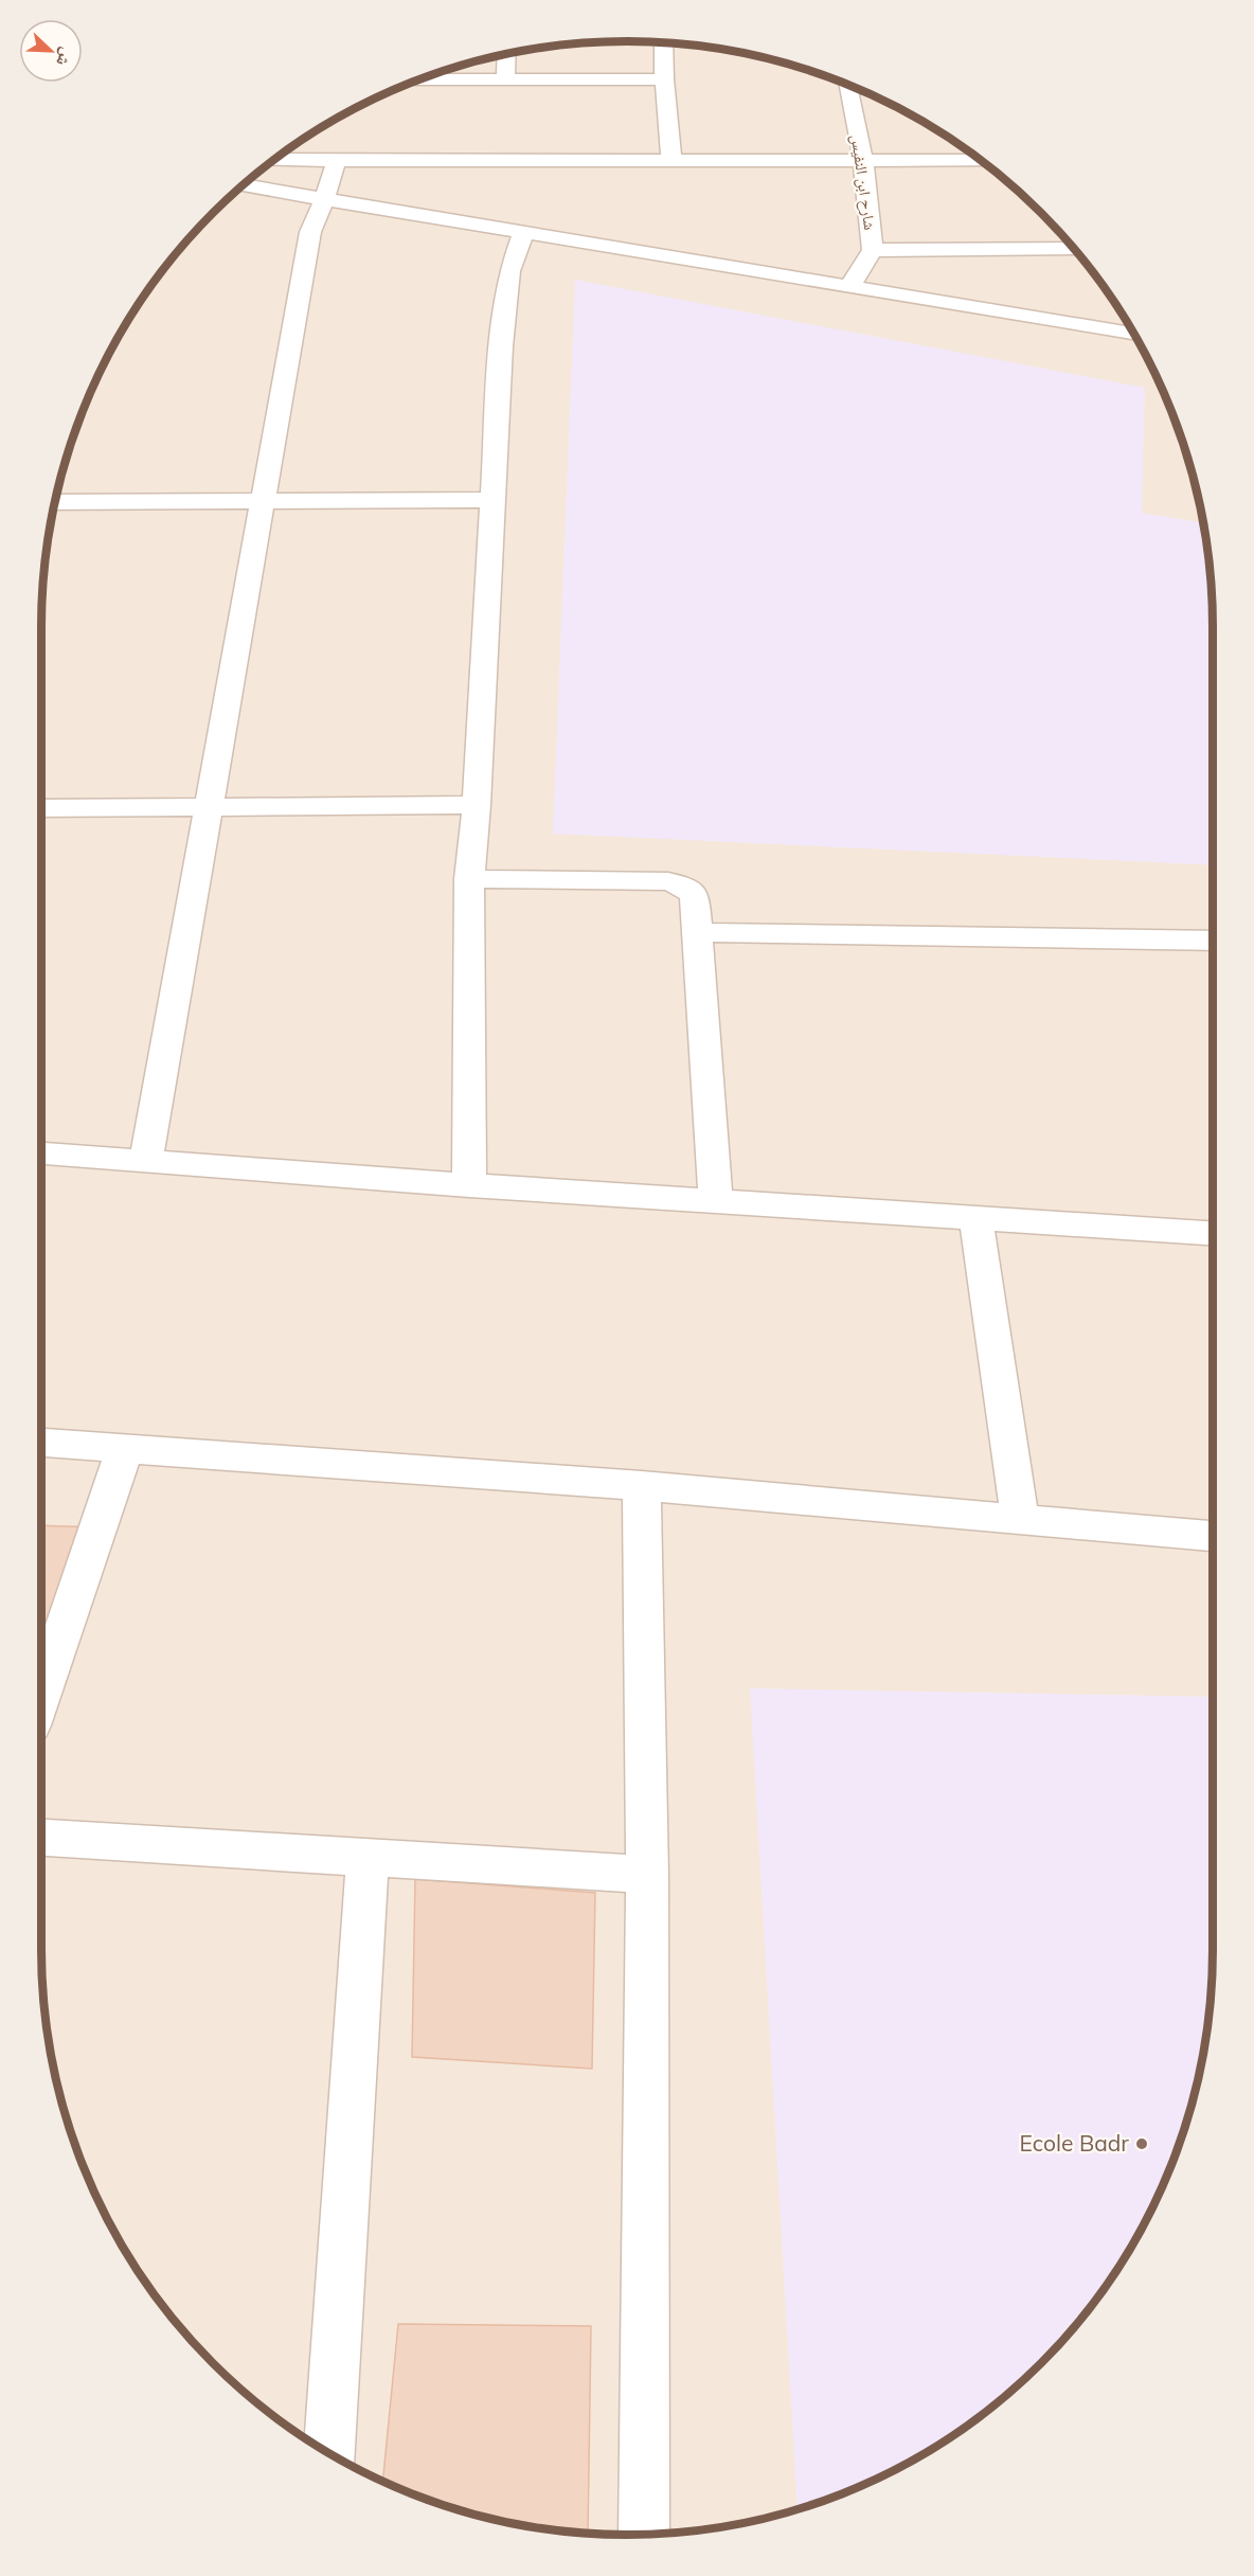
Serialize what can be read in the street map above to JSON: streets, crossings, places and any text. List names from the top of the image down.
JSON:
{
  "streets": {
    "street": ["شارح ابن النفيس"]
  },
  "places": ["Ecole Badr"],
  "north": "bottom right"
}
